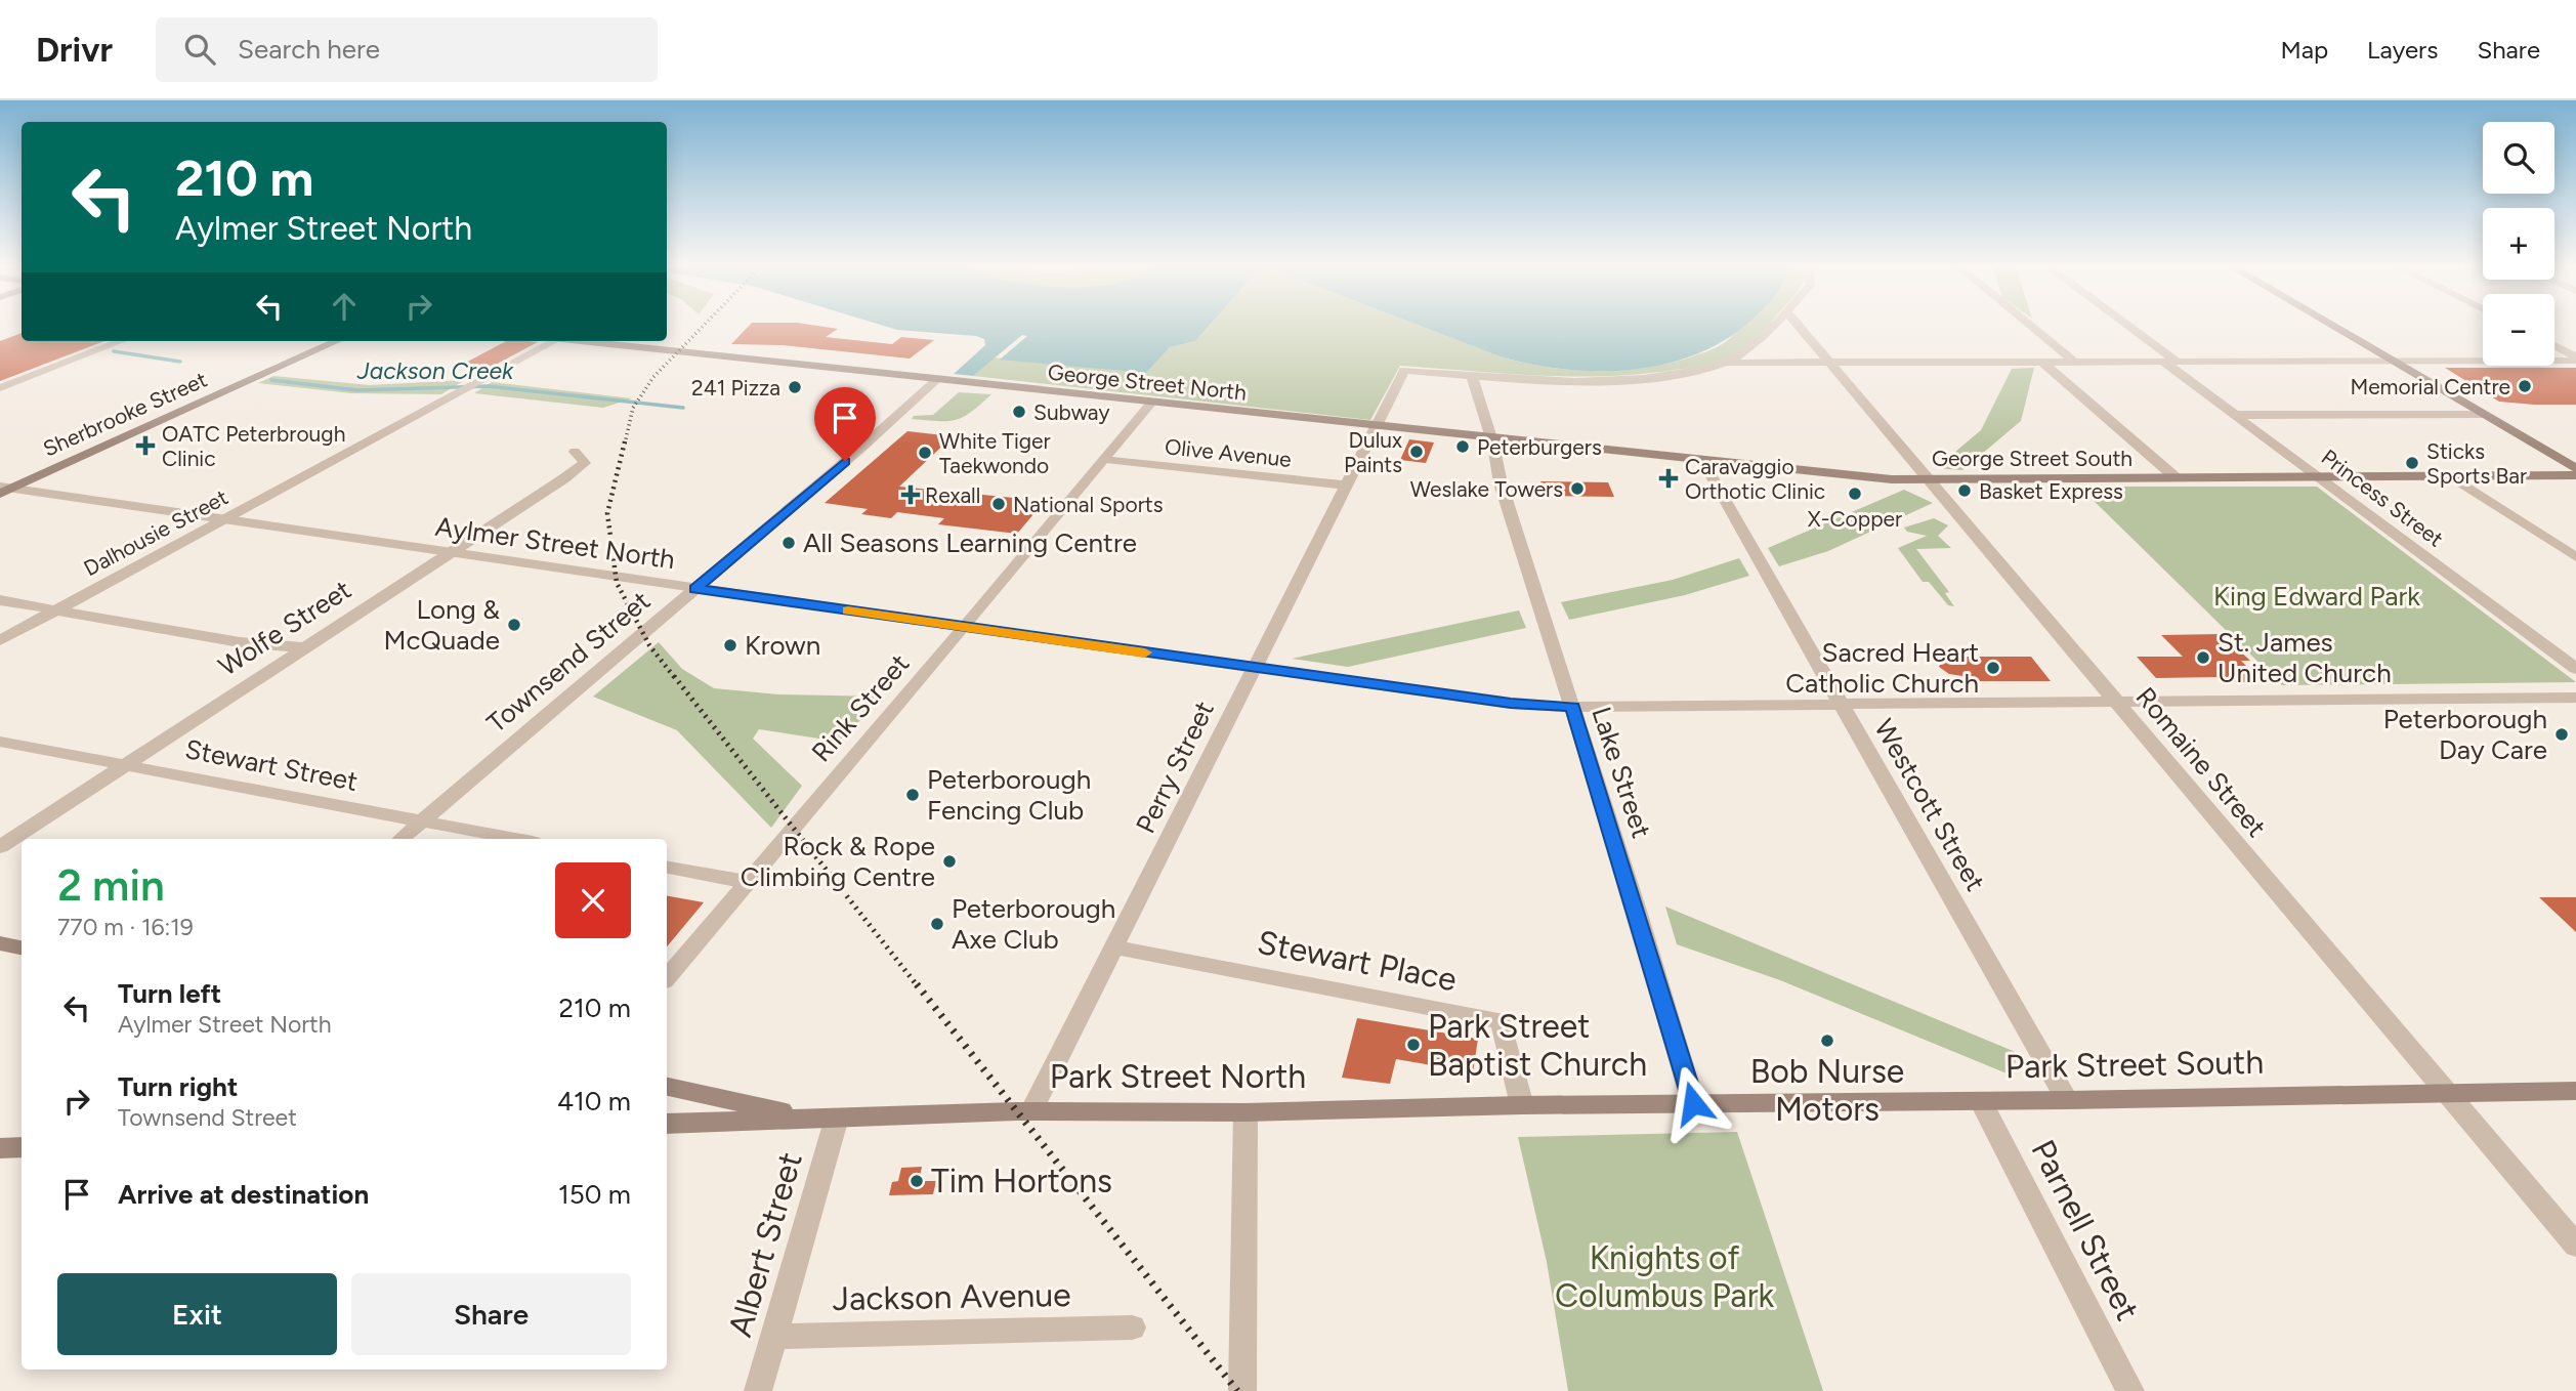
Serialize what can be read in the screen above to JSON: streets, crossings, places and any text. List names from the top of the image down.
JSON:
{
  "streets": {
    "main road": [
      "George Street North",
      "Sherbrooke Street",
      "George Street South",
      "Park Street South",
      "Park Street North"
    ],
    "street": [
      "Olive Avenue",
      "Princess Street",
      "Dalhousie Street",
      "Aylmer Street North",
      "Wolfe Street",
      "Townsend Street",
      "Rink Street",
      "Romaine Street",
      "Stewart Street",
      "Perry Street",
      "Lake Street",
      "Westcott Street",
      "Stewart Place",
      "Parnell Street",
      "Albert Street",
      "Jackson Avenue"
    ]
  },
  "crossings": [
    ["George Street North", "George Street South"],
    ["George Street North", "Townsend Street"],
    ["George Street North", "Rink Street"],
    ["George Street North", "Perry Street"],
    ["George Street North", "Lake Street"],
    ["Sherbrooke Street", "Aylmer Street North"],
    ["Olive Avenue", "Rink Street"],
    ["Olive Avenue", "Perry Street"],
    ["George Street South", "Princess Street"],
    ["George Street South", "Romaine Street"],
    ["George Street South", "Lake Street"],
    ["George Street South", "Westcott Street"],
    ["Dalhousie Street", "Aylmer Street North"],
    ["Aylmer Street North", "Wolfe Street"],
    ["Aylmer Street North", "Townsend Street"],
    ["Aylmer Street North", "Rink Street"],
    ["Aylmer Street North", "Romaine Street"],
    ["Aylmer Street North", "Perry Street"],
    ["Aylmer Street North", "Lake Street"],
    ["Aylmer Street North", "Westcott Street"],
    ["Wolfe Street", "Stewart Street"],
    ["Townsend Street", "Stewart Street"],
    ["Romaine Street", "Park Street South"],
    ["Perry Street", "Lake Street"],
    ["Perry Street", "Stewart Place"],
    ["Perry Street", "Park Street North"],
    ["Lake Street", "Park Street South"],
    ["Lake Street", "Park Street North"],
    ["Westcott Street", "Park Street South"],
    ["Stewart Place", "Park Street North"],
    ["Park Street South", "Park Street North"],
    ["Park Street South", "Parnell Street"],
    ["Park Street North", "Albert Street"],
    ["Albert Street", "Jackson Avenue"]
  ],
  "water": ["Jackson Creek"],
  "parks": ["King Edward Park", "Knights of Columbus Park"],
  "places": {
    "other": [
      "Memorial Centre",
      "241 Pizza",
      "Subway",
      "Peterburgers",
      "Dulux Paints",
      "White Tiger Taekwondo",
      "Sticks Sports Bar",
      "Weslake Towers",
      "Basket Express",
      "X-Copper",
      "National Sports",
      "All Seasons Learning Centre",
      "Long & McQuade",
      "Krown",
      "St. James United Church",
      "Sacred Heart Catholic Church",
      "Peterborough Day Care",
      "Peterborough Fencing Club",
      "Rock & Rope Climbing Centre",
      "Peterborough Axe Club",
      "Bob Nurse Motors",
      "Park Street Baptist Church",
      "Tim Hortons"
    ],
    "health": ["OATC Peterbrough Clinic", "Caravaggio Orthotic Clinic", "Rexall"]
  },
  "page": {
    "header": "Drivr",
    "search": "Search here",
    "nav": ["Map", "Layers", "Share"],
    "map_buttons": ["+", "−"],
    "turn": ["210 m", "Aylmer Street North"],
    "heading": ["2 min", "770 m · 16:19"],
    "list": [
      {
        "name": "Turn left",
        "note": "Aylmer Street North",
        "value": "210 m"
      },
      {
        "name": "Turn right",
        "note": "Townsend Street",
        "value": "410 m"
      },
      {
        "name": "Arrive at destination",
        "value": "150 m"
      }
    ],
    "buttons": ["Exit", "Share"]
  }
}
